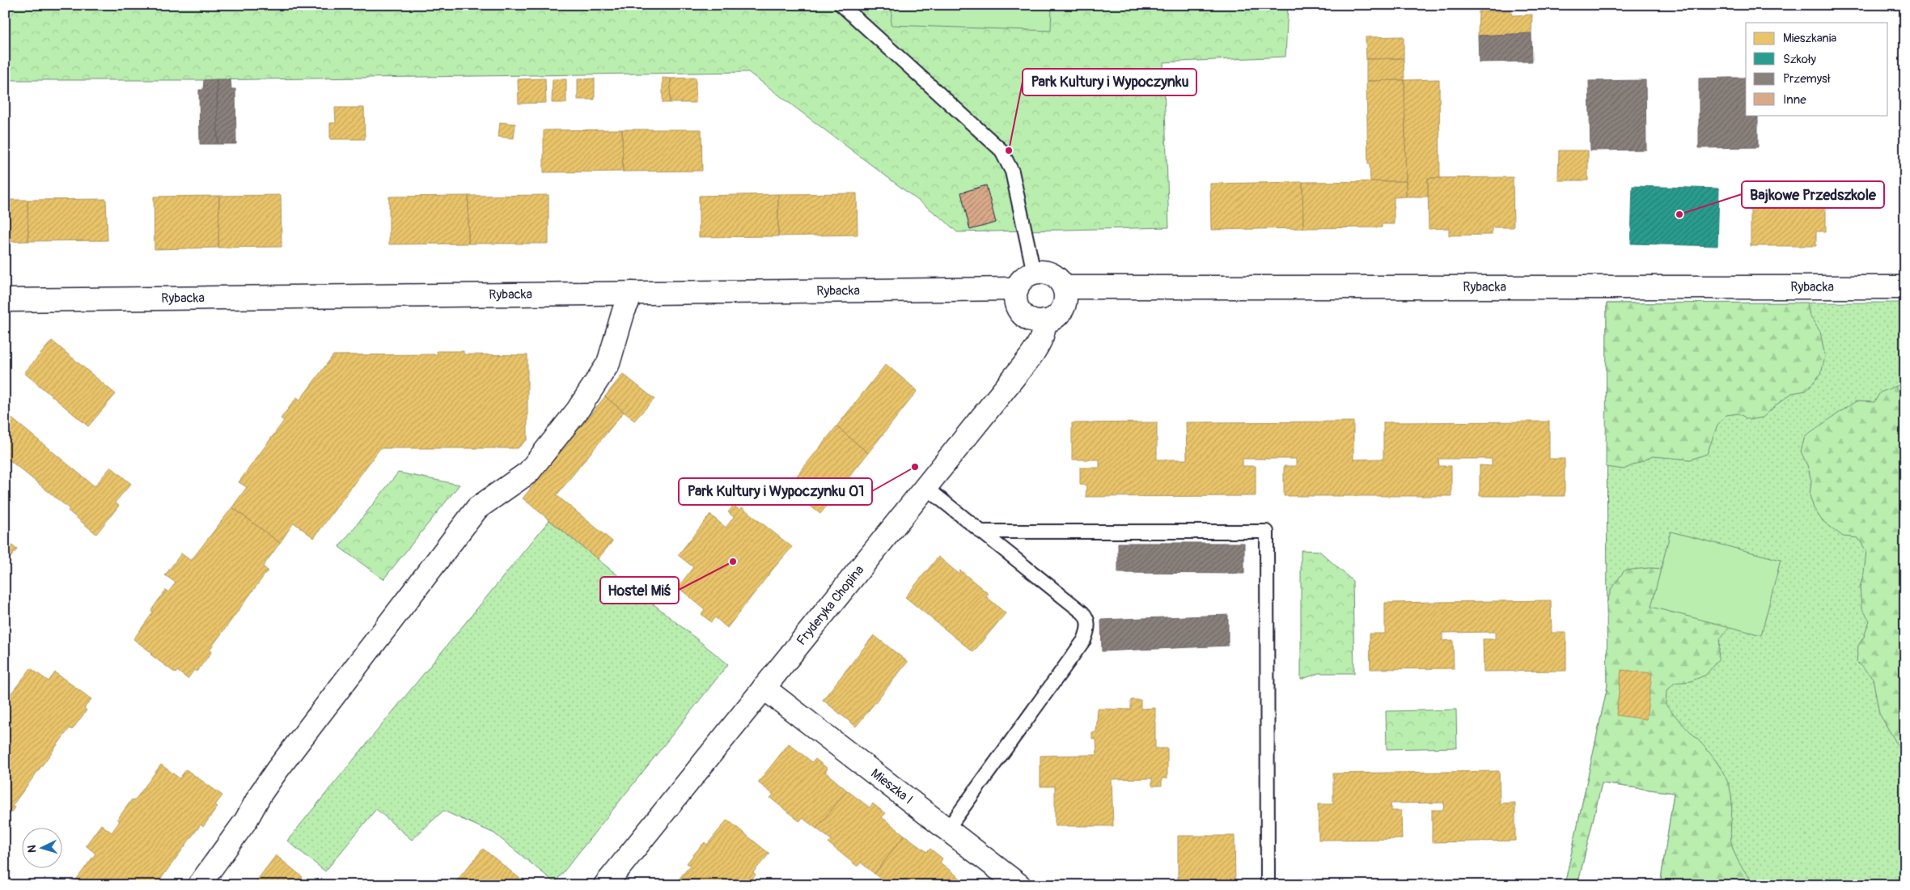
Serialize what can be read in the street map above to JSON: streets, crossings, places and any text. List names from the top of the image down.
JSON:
{
  "streets": {
    "street": ["Rybacka", "Fryderyka Chopina", "Mieszka I"]
  },
  "crossings": [
    ["Rybacka", "Fryderyka Chopina"],
    ["Fryderyka Chopina", "Mieszka I"]
  ],
  "places": [
    "Park Kultury i Wypoczynku",
    "Bajkowe Przedszkole",
    "Park Kultury i Wypoczynku 01",
    "Hostel Miś"
  ],
  "legend": [
    "Mieszkania",
    "Szkoły",
    "Przemysł",
    "Inne"
  ],
  "north": "left"
}
